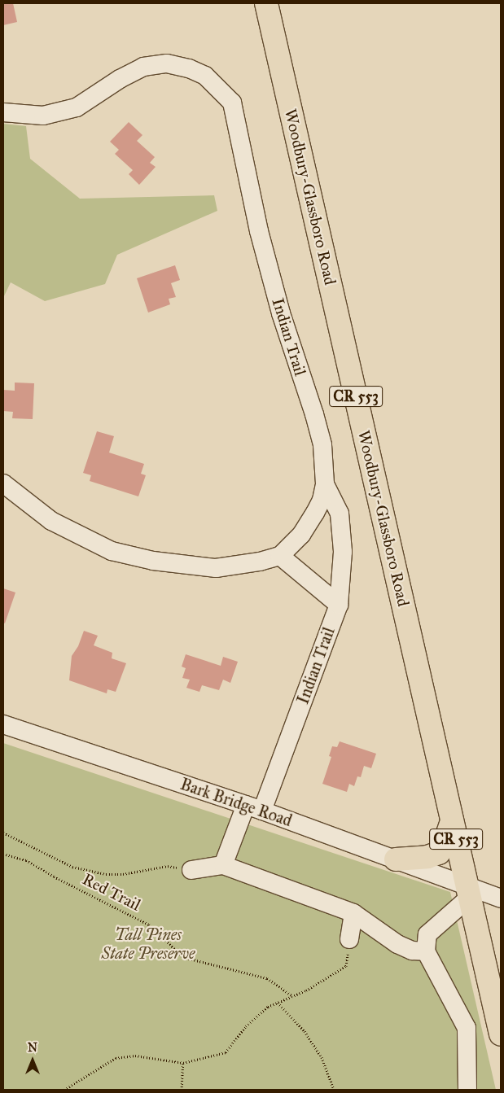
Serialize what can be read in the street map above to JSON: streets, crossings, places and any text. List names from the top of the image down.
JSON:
{
  "streets": {
    "main road": ["Woodbury-Glassboro Road", "CR 553"],
    "street": ["Indian Trail", "Bark Bridge Road"],
    "path": ["Red Trail"]
  },
  "crossings": [
    ["Woodbury-Glassboro Road", "Bark Bridge Road"],
    ["Indian Trail", "Bark Bridge Road"]
  ],
  "parks": ["Tall Pines State Preserve"],
  "north": "top"
}
